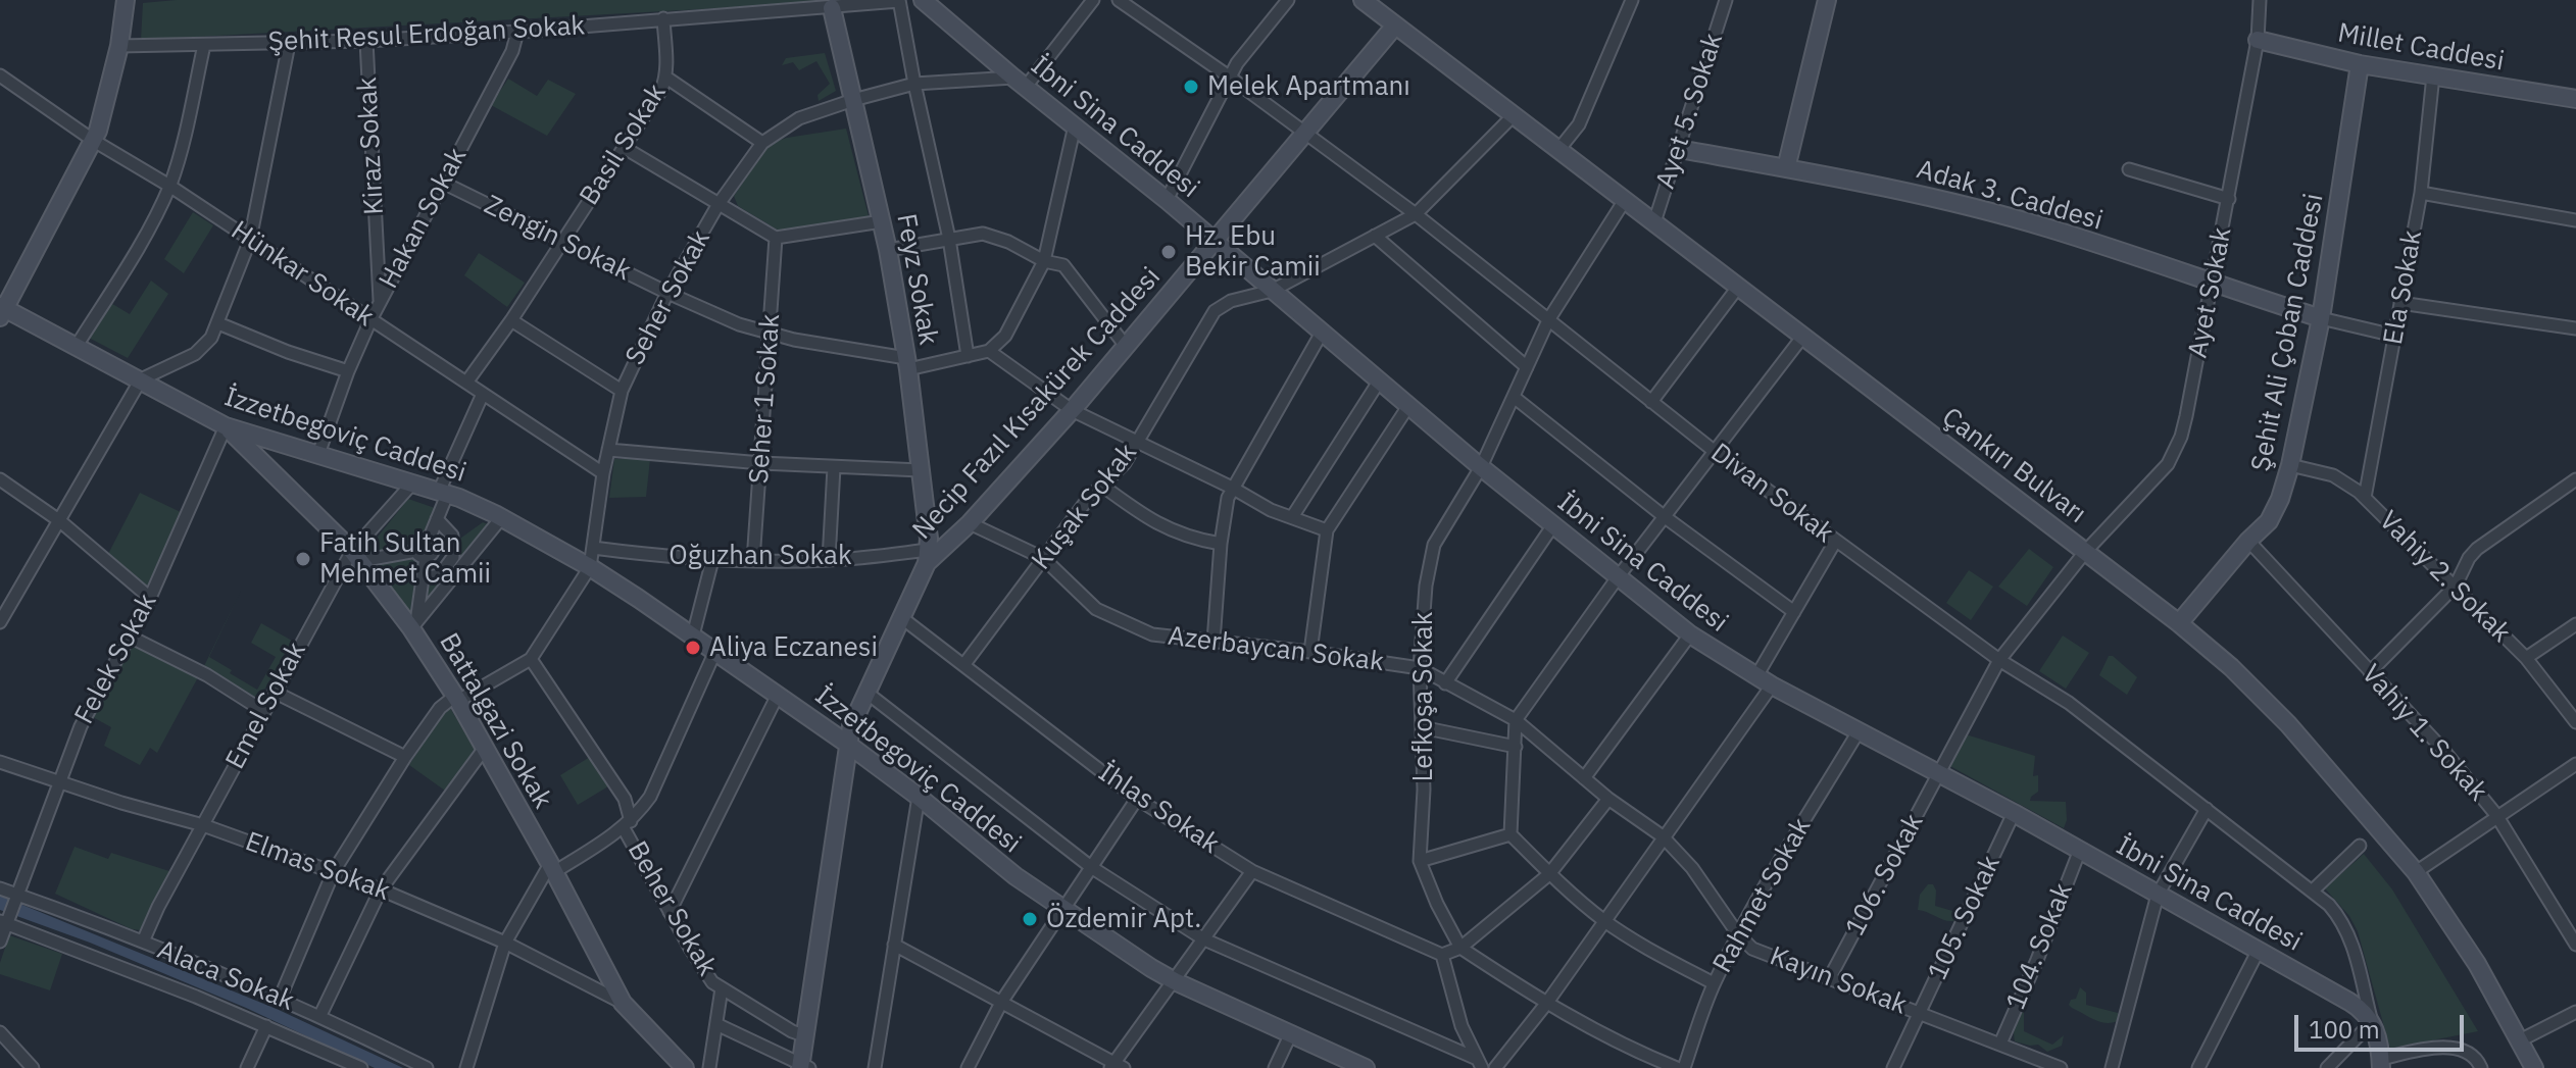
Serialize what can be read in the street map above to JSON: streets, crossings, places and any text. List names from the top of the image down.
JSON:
{
  "streets": {
    "street": [
      "Şehit Resul Erdoğan Sokak",
      "Millet Caddesi",
      "Ayet 5. Sokak",
      "İbni Sina Caddesi",
      "Basil Sokak",
      "Kiraz Sokak",
      "Adak 3. Caddesi",
      "Hakan Sokak",
      "Zengin Sokak",
      "Hünkar Sokak",
      "Feyz Sokak",
      "Ela Sokak",
      "Ayet Sokak",
      "Seher Sokak",
      "Şehit Ali Çoban Caddesi",
      "Seher 1 Sokak",
      "Necip Fazıl Kısakürek Caddesi",
      "İzzetbegoviç Caddesi",
      "Çankırı Bulvarı",
      "Divan Sokak",
      "Kuşak Sokak",
      "Oğuzhan Sokak",
      "Vahiy 2. Sokak",
      "Azerbaycan Sokak",
      "Felek Sokak",
      "Lefkoşa Sokak",
      "Emel Sokak",
      "Battalgazi Sokak",
      "Vahiy 1. Sokak",
      "İhlas Sokak",
      "Elmas Sokak",
      "106. Sokak",
      "Rahmet Sokak",
      "Beher Sokak",
      "105. Sokak",
      "104. Sokak",
      "Alaca Sokak",
      "Kayın Sokak"
    ]
  },
  "crossings": [
    ["Şehit Resul Erdoğan Sokak", "Basil Sokak"],
    ["Şehit Resul Erdoğan Sokak", "Kiraz Sokak"],
    ["Şehit Resul Erdoğan Sokak", "Hakan Sokak"],
    ["Şehit Resul Erdoğan Sokak", "Feyz Sokak"],
    ["Millet Caddesi", "Ela Sokak"],
    ["Millet Caddesi", "Ayet Sokak"],
    ["Millet Caddesi", "Şehit Ali Çoban Caddesi"],
    ["Ayet 5. Sokak", "Adak 3. Caddesi"],
    ["Ayet 5. Sokak", "Çankırı Bulvarı"],
    ["İbni Sina Caddesi", "Seher Sokak"],
    ["İbni Sina Caddesi", "Necip Fazıl Kısakürek Caddesi"],
    ["İbni Sina Caddesi", "Divan Sokak"],
    ["İbni Sina Caddesi", "Kuşak Sokak"],
    ["İbni Sina Caddesi", "Lefkoşa Sokak"],
    ["İbni Sina Caddesi", "106. Sokak"],
    ["İbni Sina Caddesi", "Rahmet Sokak"],
    ["İbni Sina Caddesi", "105. Sokak"],
    ["İbni Sina Caddesi", "104. Sokak"],
    ["Basil Sokak", "Zengin Sokak"],
    ["Basil Sokak", "Hünkar Sokak"],
    ["Kiraz Sokak", "Hakan Sokak"],
    ["Adak 3. Caddesi", "Ayet Sokak"],
    ["Adak 3. Caddesi", "Şehit Ali Çoban Caddesi"],
    ["Hakan Sokak", "Zengin Sokak"],
    ["Hakan Sokak", "Hünkar Sokak"],
    ["Hakan Sokak", "İzzetbegoviç Caddesi"],
    ["Zengin Sokak", "Feyz Sokak"],
    ["Zengin Sokak", "Seher Sokak"],
    ["Zengin Sokak", "Seher 1 Sokak"],
    ["Hünkar Sokak", "Seher Sokak"],
    ["Feyz Sokak", "Seher Sokak"],
    ["Feyz Sokak", "Necip Fazıl Kısakürek Caddesi"],
    ["Feyz Sokak", "Oğuzhan Sokak"],
    ["Ela Sokak", "Vahiy 2. Sokak"],
    ["Ayet Sokak", "Çankırı Bulvarı"],
    ["Ayet Sokak", "Divan Sokak"],
    ["Ayet Sokak", "106. Sokak"],
    ["Seher Sokak", "İzzetbegoviç Caddesi"],
    ["Seher Sokak", "Oğuzhan Sokak"],
    ["Şehit Ali Çoban Caddesi", "Çankırı Bulvarı"],
    ["Şehit Ali Çoban Caddesi", "Vahiy 2. Sokak"],
    ["Şehit Ali Çoban Caddesi", "Vahiy 1. Sokak"],
    ["Seher 1 Sokak", "Oğuzhan Sokak"],
    ["Necip Fazıl Kısakürek Caddesi", "İzzetbegoviç Caddesi"],
    ["Necip Fazıl Kısakürek Caddesi", "Çankırı Bulvarı"],
    ["Necip Fazıl Kısakürek Caddesi", "Divan Sokak"],
    ["Necip Fazıl Kısakürek Caddesi", "Oğuzhan Sokak"],
    ["Necip Fazıl Kısakürek Caddesi", "Azerbaycan Sokak"],
    ["Necip Fazıl Kısakürek Caddesi", "İhlas Sokak"],
    ["Necip Fazıl Kısakürek Caddesi", "Beher Sokak"],
    ["İzzetbegoviç Caddesi", "Felek Sokak"],
    ["İzzetbegoviç Caddesi", "Emel Sokak"],
    ["İzzetbegoviç Caddesi", "Battalgazi Sokak"],
    ["Çankırı Bulvarı", "Kuşak Sokak"],
    ["Çankırı Bulvarı", "Lefkoşa Sokak"],
    ["Divan Sokak", "Kuşak Sokak"],
    ["Divan Sokak", "Lefkoşa Sokak"],
    ["Divan Sokak", "106. Sokak"],
    ["Kuşak Sokak", "Azerbaycan Sokak"],
    ["Kuşak Sokak", "İhlas Sokak"],
    ["Azerbaycan Sokak", "Lefkoşa Sokak"],
    ["Azerbaycan Sokak", "Kayın Sokak"],
    ["Felek Sokak", "Battalgazi Sokak"],
    ["Felek Sokak", "Elmas Sokak"],
    ["Felek Sokak", "Alaca Sokak"],
    ["Lefkoşa Sokak", "Kayın Sokak"],
    ["Emel Sokak", "Battalgazi Sokak"],
    ["Emel Sokak", "Elmas Sokak"],
    ["Emel Sokak", "Alaca Sokak"],
    ["Battalgazi Sokak", "Elmas Sokak"],
    ["106. Sokak", "Kayın Sokak"],
    ["Rahmet Sokak", "Kayın Sokak"],
    ["105. Sokak", "Kayın Sokak"],
    ["104. Sokak", "Kayın Sokak"]
  ],
  "places": [
    "Melek Apartmanı",
    "Hz. Ebu Bekir Camii",
    "Fatih Sultan Mehmet Camii",
    "Aliya Eczanesi",
    "Özdemir Apt."
  ],
  "scale_bar": "100 m"
}
